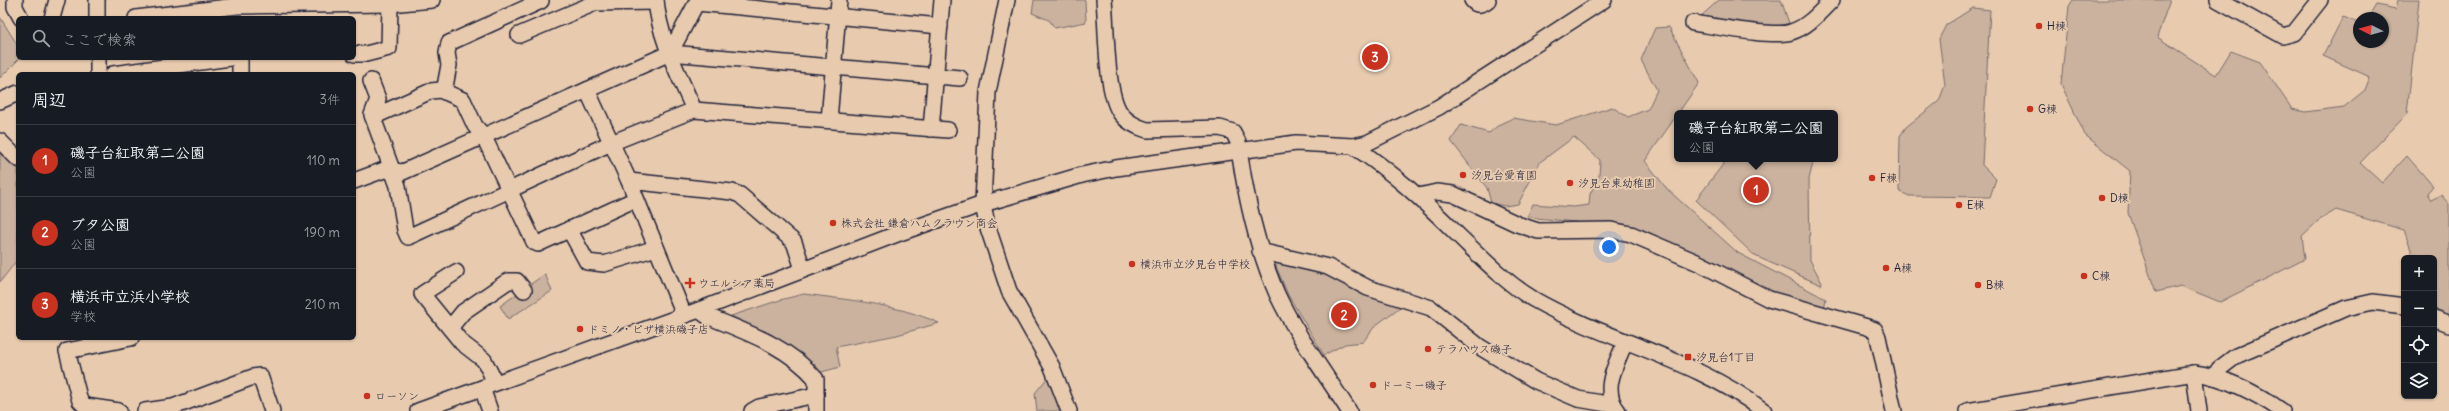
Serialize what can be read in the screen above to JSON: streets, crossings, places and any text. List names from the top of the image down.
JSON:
{
  "places": {
    "other": [
      "H棟",
      "G棟",
      "汐見台愛育園",
      "F棟",
      "汐見台東幼稚園",
      "D棟",
      "E棟",
      "株式会社 鎌倉ハムクラウン商会",
      "横浜市立汐見台中学校",
      "A棟",
      "C棟",
      "B棟",
      "ドミノ・ピザ横浜磯子店",
      "テラハウス磯子",
      "ドーミー磯子",
      "ローソン"
    ],
    "health": ["ウエルシア薬局"],
    "transit": ["汐見台1丁目"]
  },
  "north": "left",
  "page": {
    "search": "ここで検索",
    "pins": ["3", "1", "2"],
    "heading": ["周辺", "3件"],
    "popup": ["磯子台紅取第二公園", "公園"],
    "list": [
      {
        "mark": "1",
        "name": "磯子台紅取第二公園",
        "note": "公園",
        "value": "110 m"
      },
      {
        "mark": "2",
        "name": "ブタ公園",
        "note": "公園",
        "value": "190 m"
      },
      {
        "mark": "3",
        "name": "横浜市立浜小学校",
        "note": "学校",
        "value": "210 m"
      }
    ],
    "map_buttons": ["+", "−"]
  }
}
